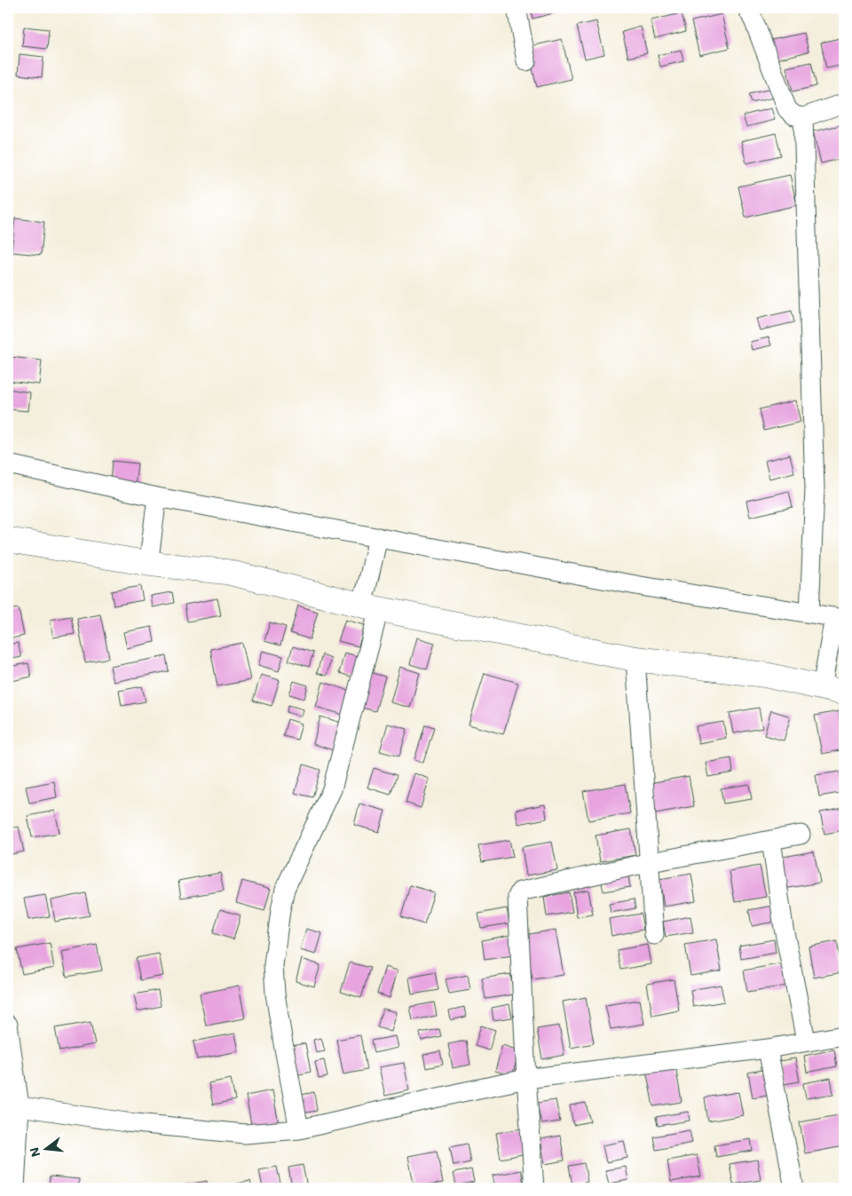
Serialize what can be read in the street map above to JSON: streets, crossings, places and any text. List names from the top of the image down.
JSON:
{
  "north": "left"
}
